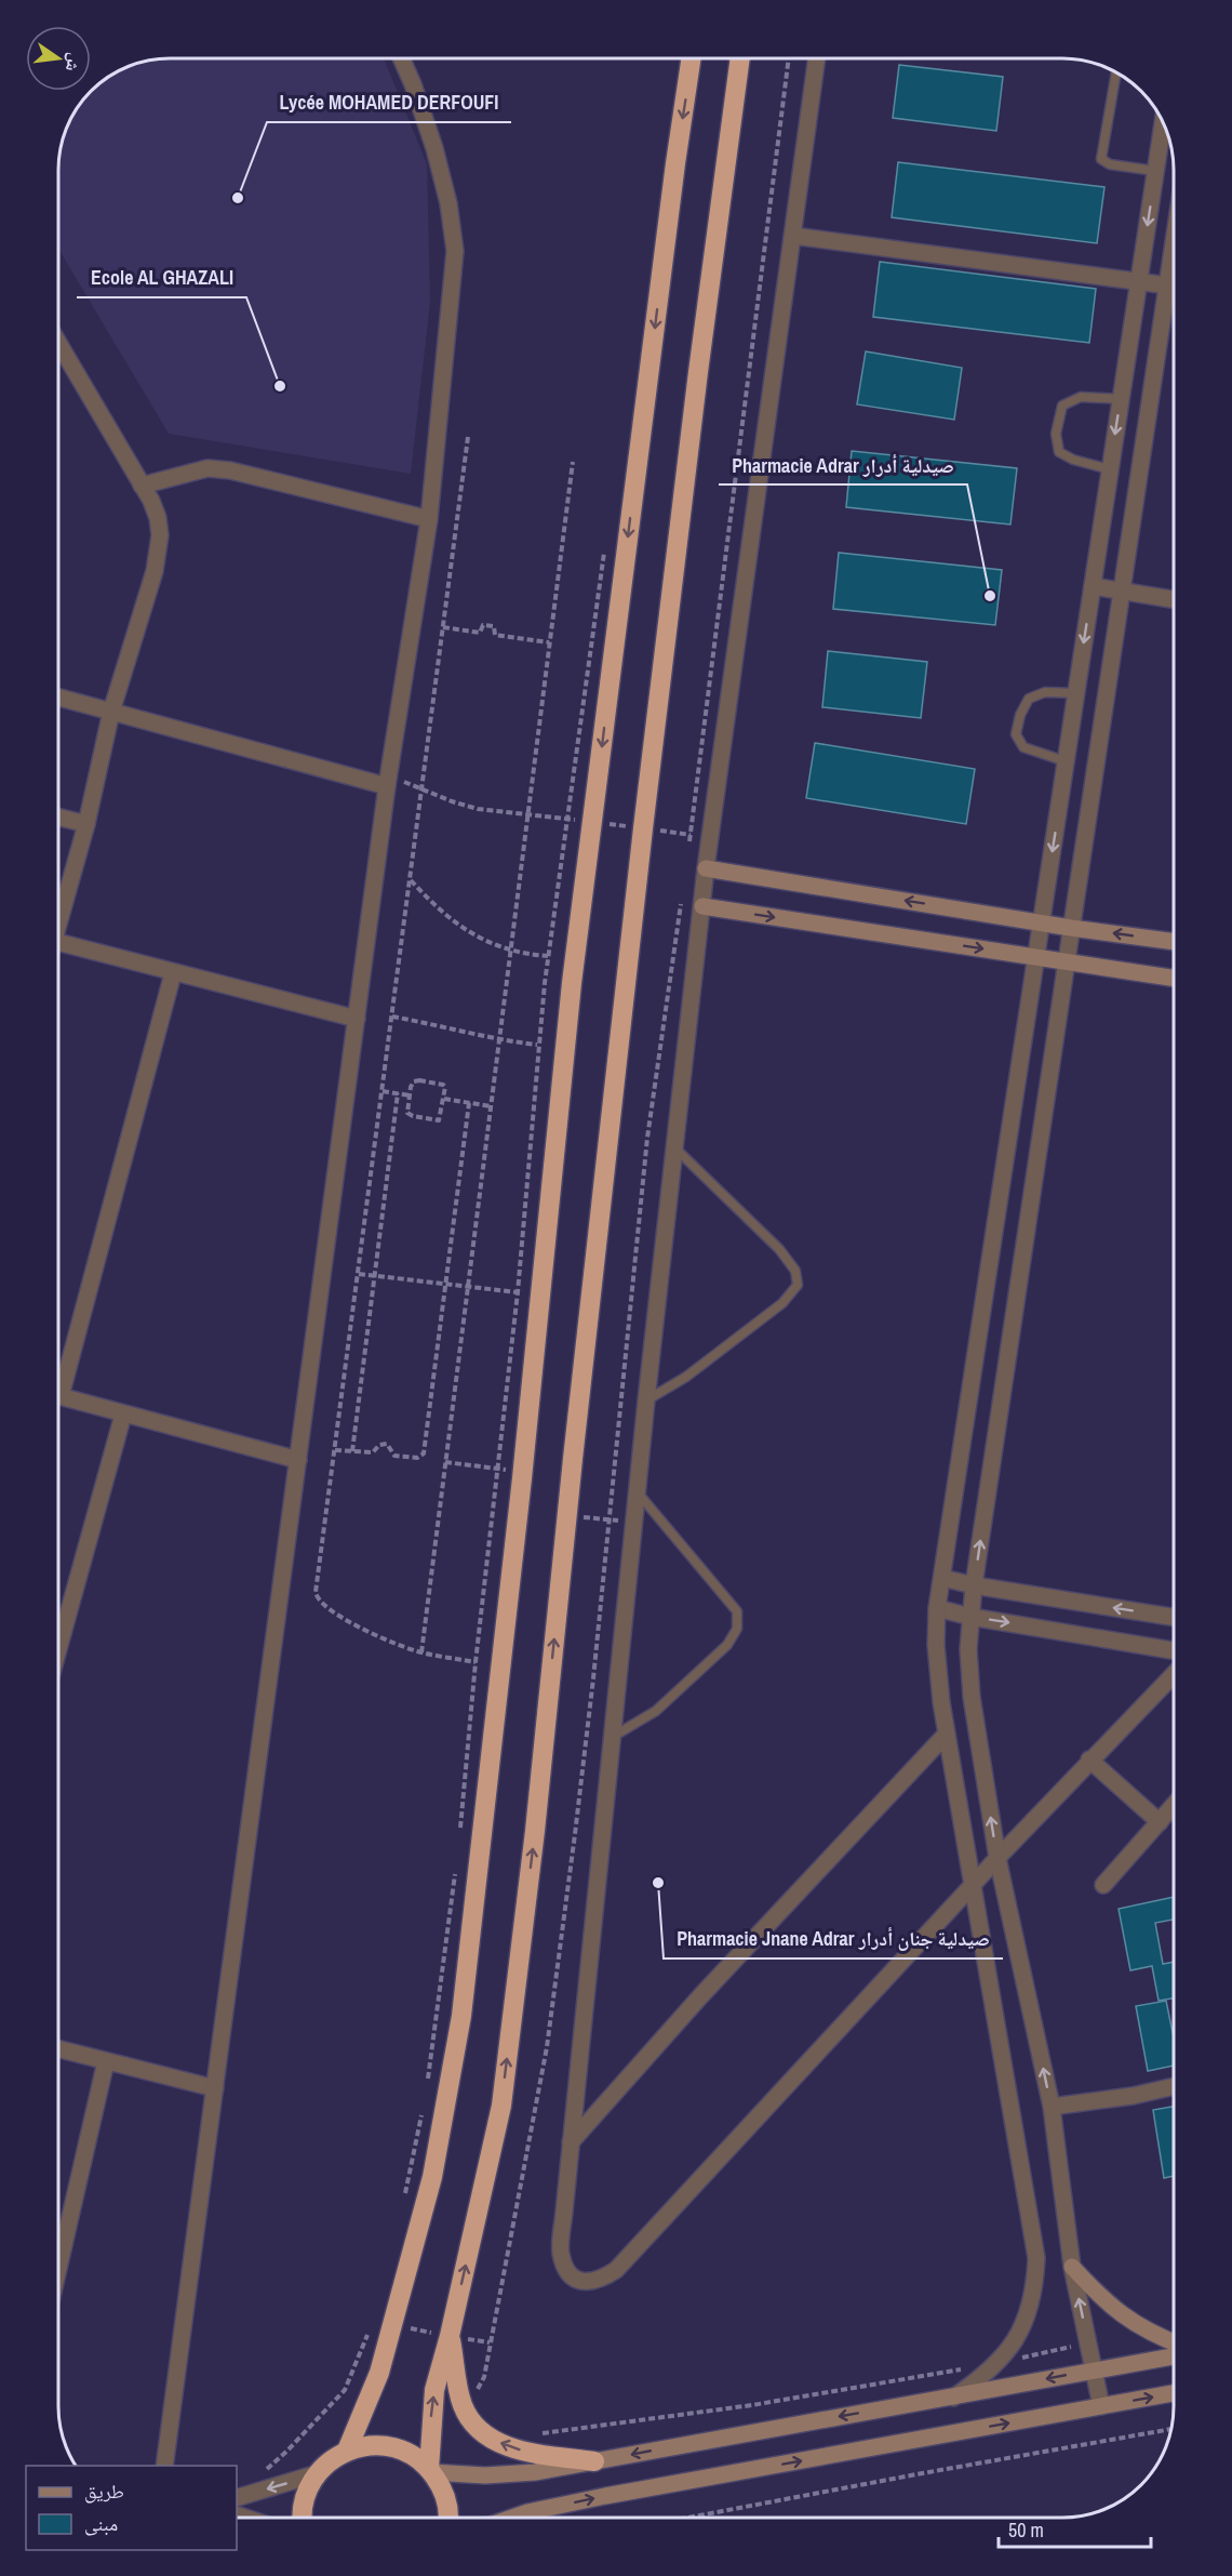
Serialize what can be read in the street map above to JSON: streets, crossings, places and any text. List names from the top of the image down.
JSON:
{
  "places": [
    "Lycée MOHAMED DERFOUFI",
    "Ecole AL GHAZALI",
    "Pharmacie Adrar صيدلية أدرار",
    "Pharmacie Jnane Adrar صيدلية جنان أدرار"
  ],
  "legend": ["طريق", "مبنى"],
  "scale_bar": "50 m",
  "north": "right"
}
